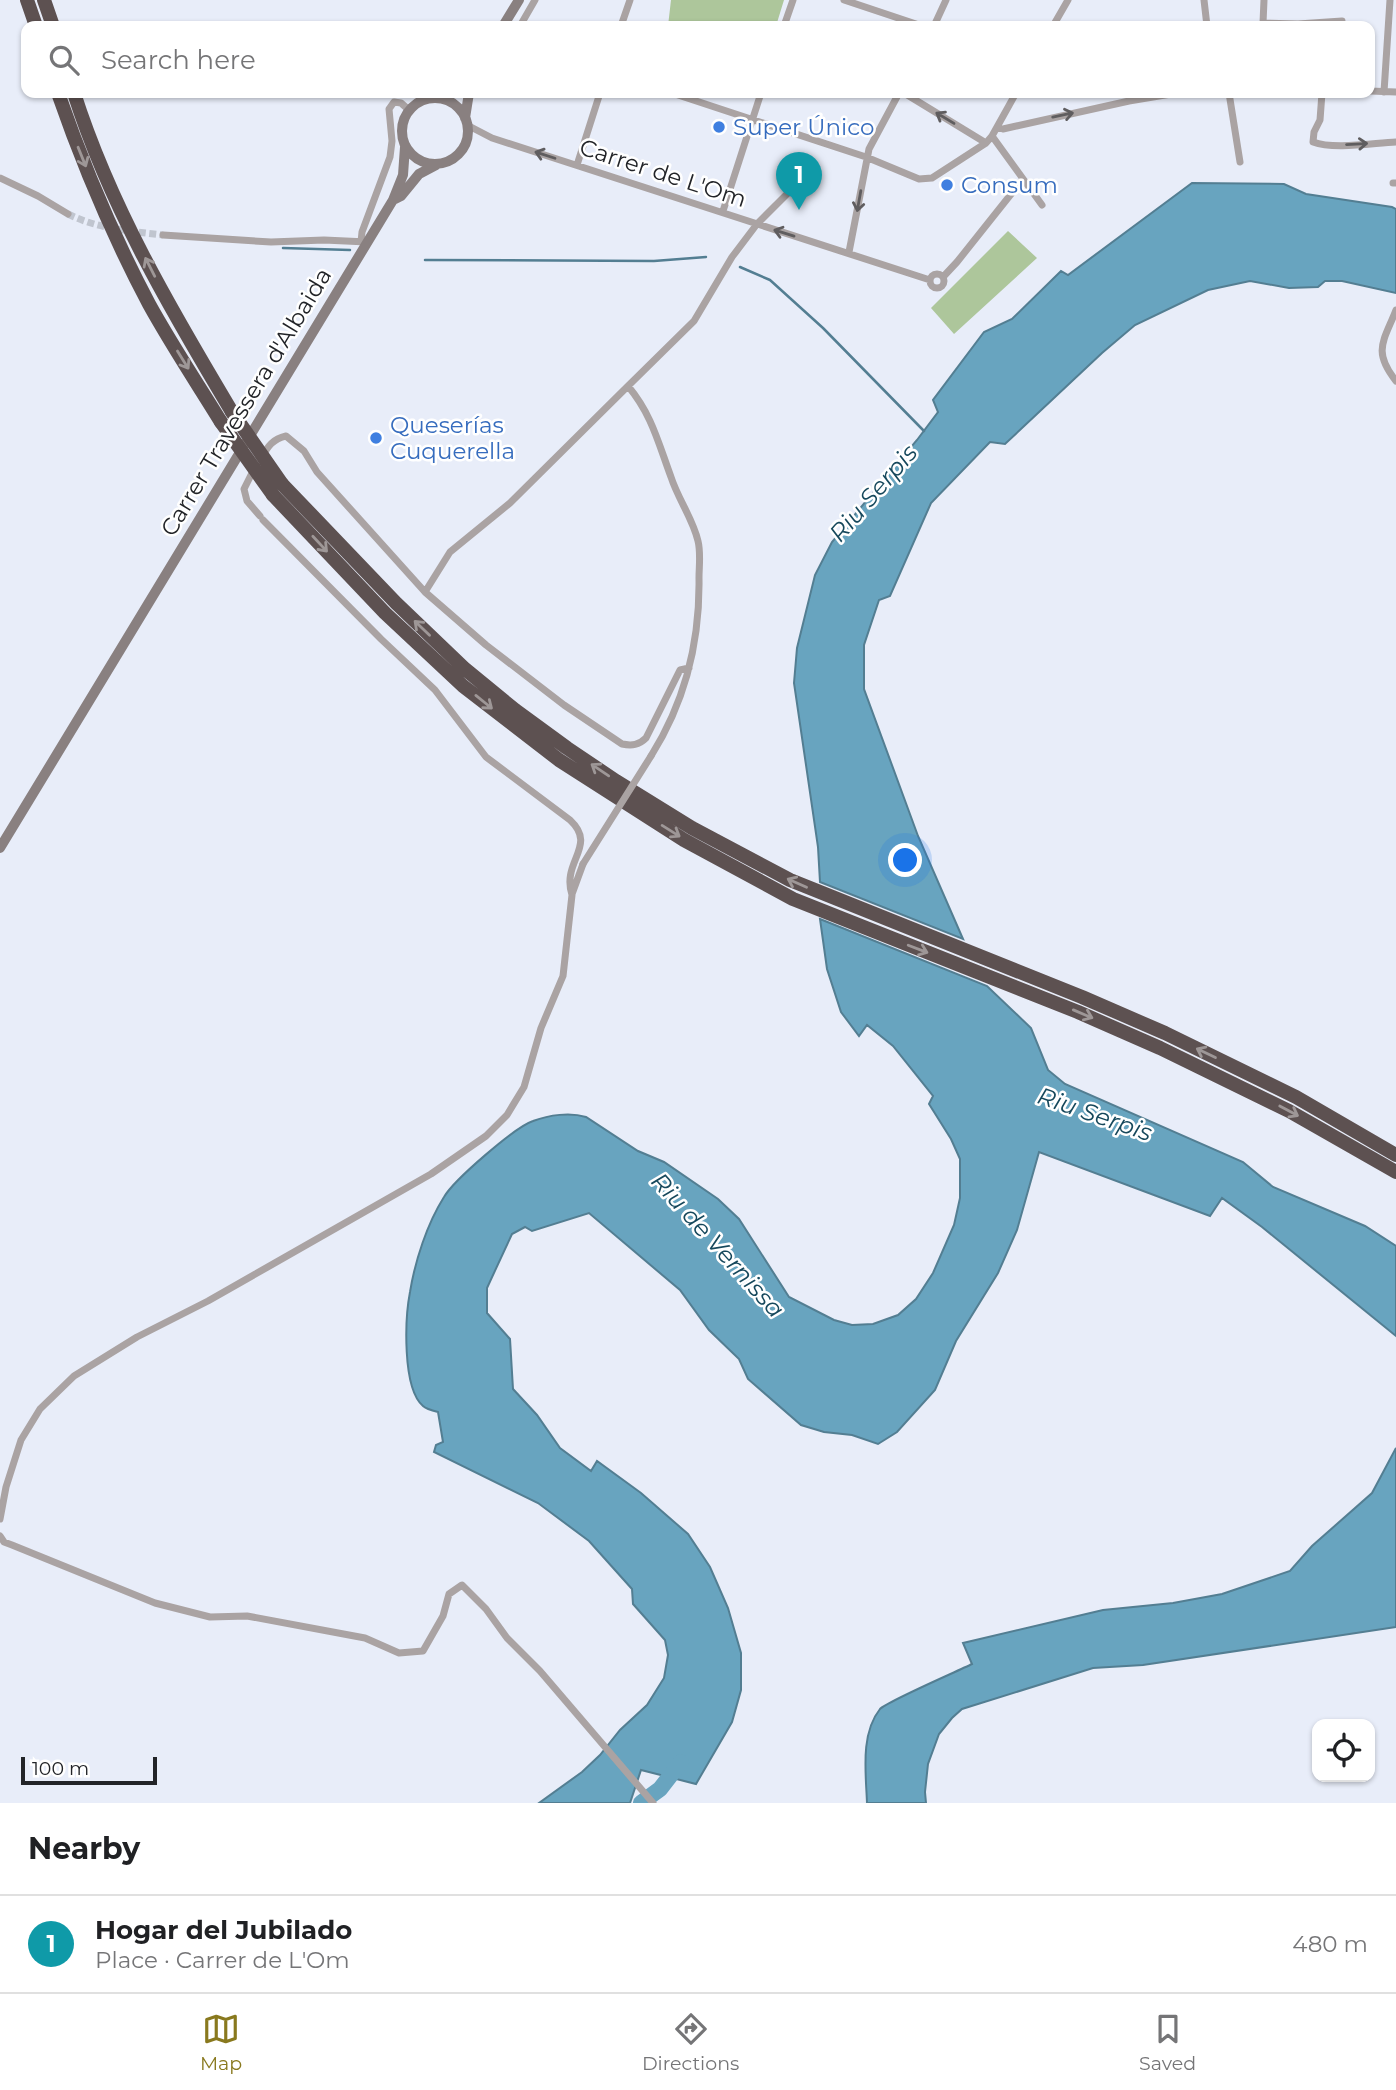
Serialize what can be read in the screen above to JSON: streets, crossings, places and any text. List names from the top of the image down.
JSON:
{
  "streets": {
    "main road": ["Carrer Travessera d'Albaida"],
    "street": ["Carrer de L'Om"]
  },
  "water": ["Riu Serpis", "Riu de Vernissa"],
  "places": ["Super Único", "Consum", "Queserías Cuquerella"],
  "scale_bar": "100 m",
  "page": {
    "search": "Search here",
    "pins": "1",
    "scale": "100 m",
    "heading": "Nearby",
    "list": [
      {
        "mark": "1",
        "name": "Hogar del Jubilado",
        "note": "Place · Carrer de L'Om",
        "value": "480 m"
      }
    ],
    "nav": ["Map", "Directions", "Saved"]
  }
}
